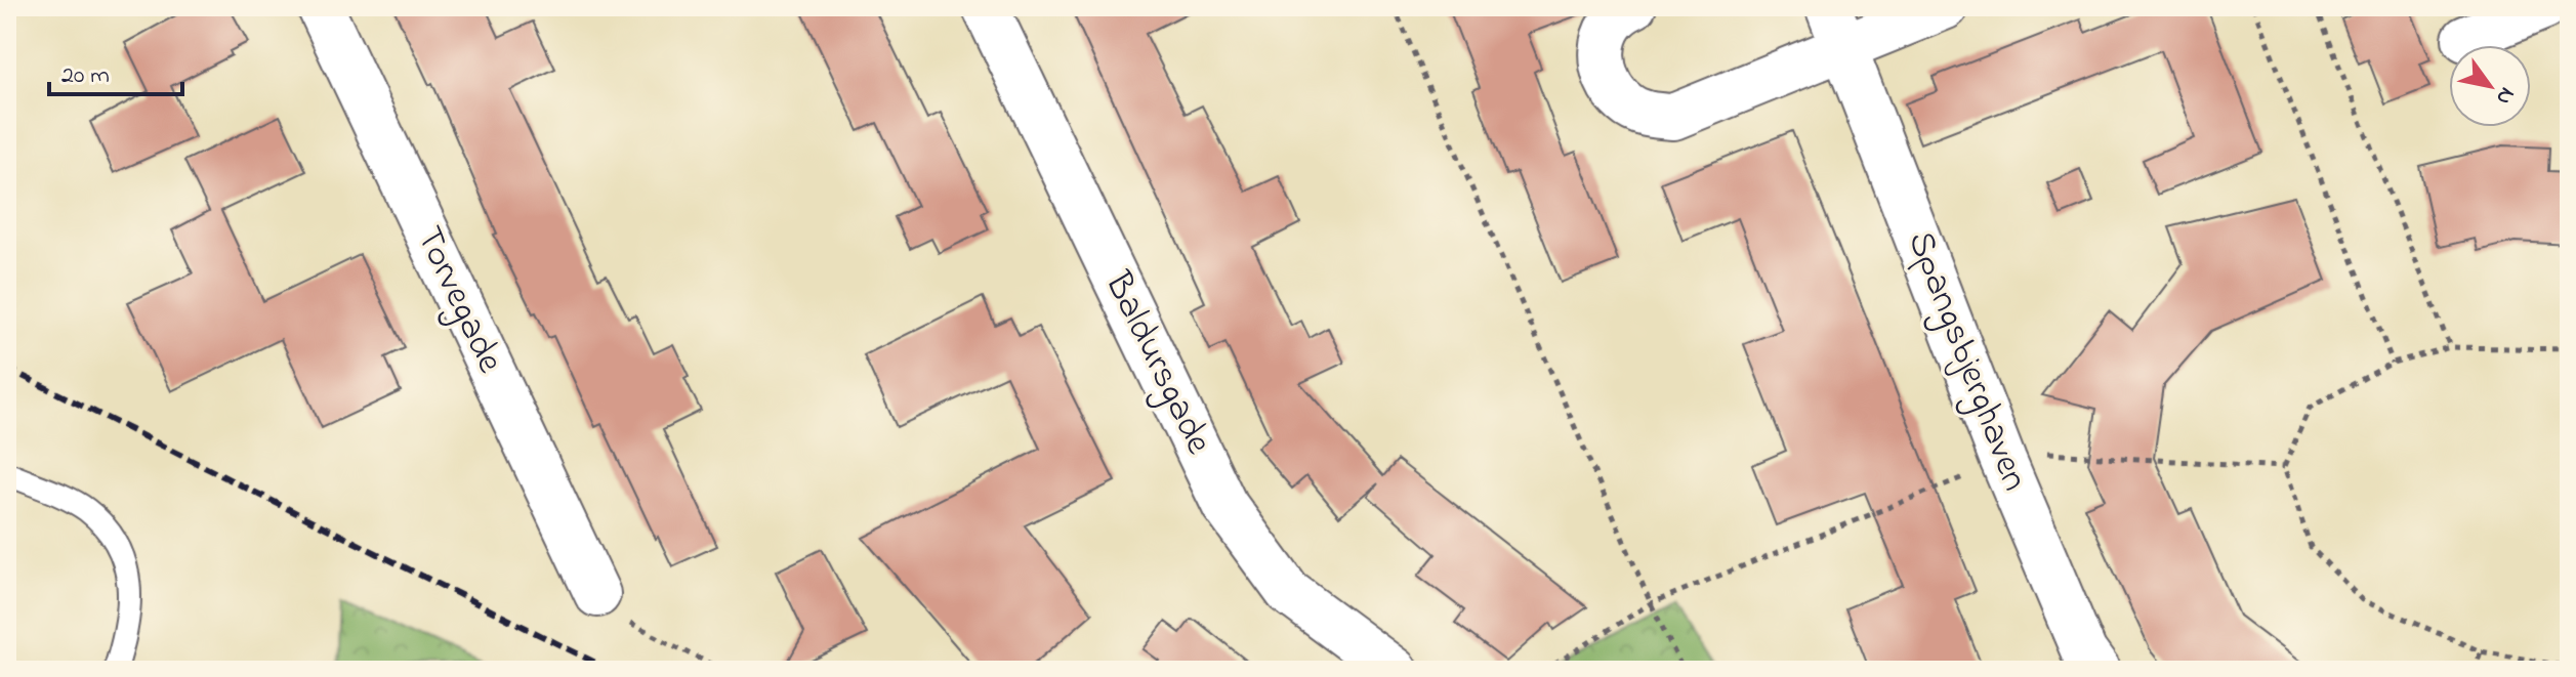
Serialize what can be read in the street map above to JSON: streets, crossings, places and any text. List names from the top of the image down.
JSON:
{
  "streets": {
    "street": ["Torvegade", "Spangsbjerghaven", "Baldursgade"]
  },
  "scale_bar": "20 m",
  "north": "bottom right"
}
